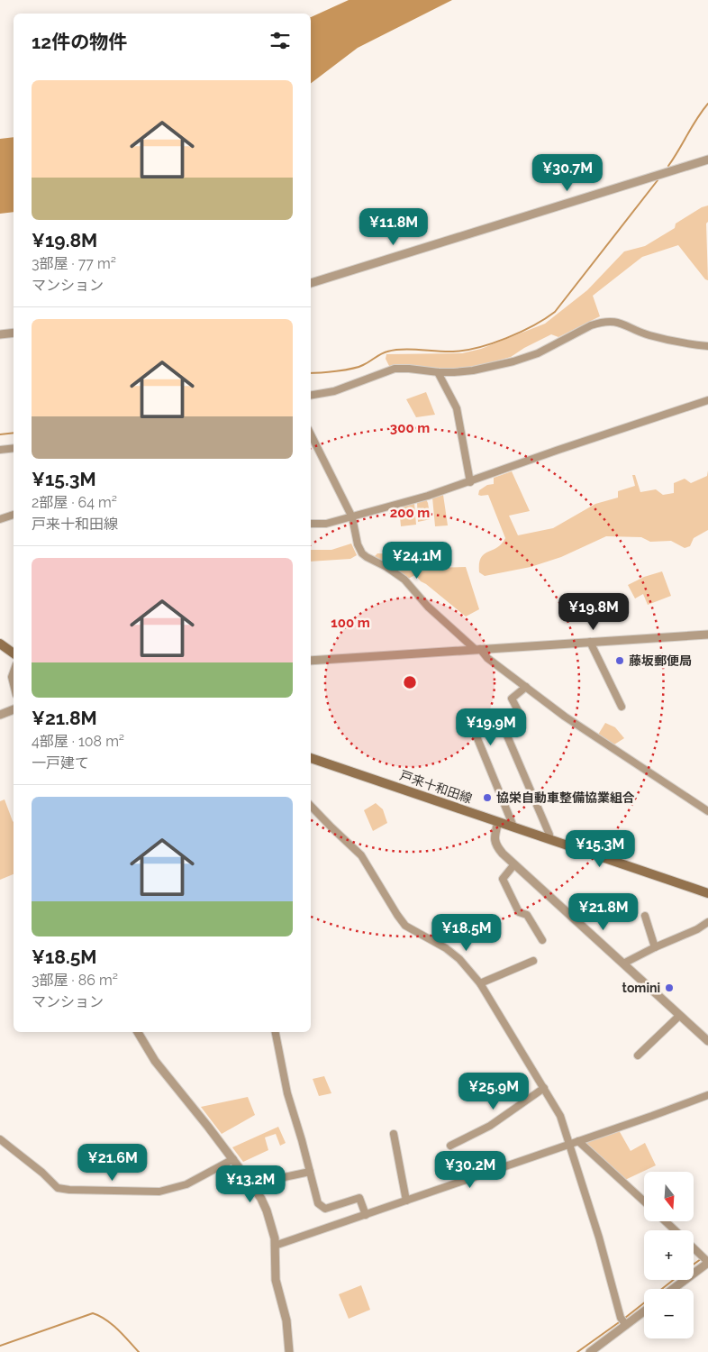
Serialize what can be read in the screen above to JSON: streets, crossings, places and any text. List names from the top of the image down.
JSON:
{
  "streets": {
    "main road": ["戸来十和田線"]
  },
  "places": ["藤坂郵便局", "協栄自動車整備協業組合", "tomini"],
  "north": "bottom",
  "page": {
    "heading": "12件の物件",
    "list": [
      {
        "name": "¥19.8M",
        "note": "3部屋 · 77 m² · マンション"
      },
      {
        "name": "¥15.3M",
        "note": "2部屋 · 64 m² · 戸来十和田線"
      },
      {
        "name": "¥21.8M",
        "note": "4部屋 · 108 m² · 一戸建て"
      },
      {
        "name": "¥18.5M",
        "note": "3部屋 · 86 m² · マンション"
      }
    ],
    "price": [
      "¥30.7M",
      "¥11.8M",
      "¥24.1M",
      "¥19.8M",
      "¥19.9M",
      "¥15.3M",
      "¥21.8M",
      "¥18.5M",
      "¥25.9M",
      "¥21.6M",
      "¥30.2M",
      "¥13.2M"
    ],
    "map_buttons": ["+", "−"]
  },
  "rings": ["300 m", "200 m", "100 m"]
}
